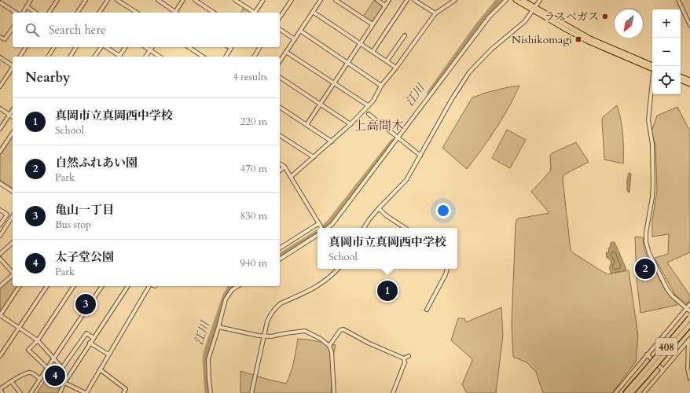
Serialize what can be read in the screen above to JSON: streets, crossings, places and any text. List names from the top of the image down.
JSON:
{
  "streets": {
    "highway": ["408"]
  },
  "districts": ["上高間木"],
  "water": ["江川"],
  "places": {
    "other": ["ラスベガス"],
    "transit": ["Nishikomagi"]
  },
  "north": "bottom left",
  "page": {
    "map_buttons": ["+", "−"],
    "search": "Search here",
    "heading": ["Nearby", "4 results"],
    "list": [
      {
        "mark": "1",
        "name": "真岡市立真岡西中学校",
        "note": "School",
        "value": "220 m"
      },
      {
        "mark": "2",
        "name": "自然ふれあい園",
        "note": "Park",
        "value": "470 m"
      },
      {
        "mark": "3",
        "name": "亀山一丁目",
        "note": "Bus stop",
        "value": "830 m"
      },
      {
        "mark": "4",
        "name": "太子堂公園",
        "note": "Park",
        "value": "940 m"
      }
    ],
    "popup": ["真岡市立真岡西中学校", "School"],
    "pins": [
      "2",
      "1",
      "3",
      "4"
    ]
  }
}
